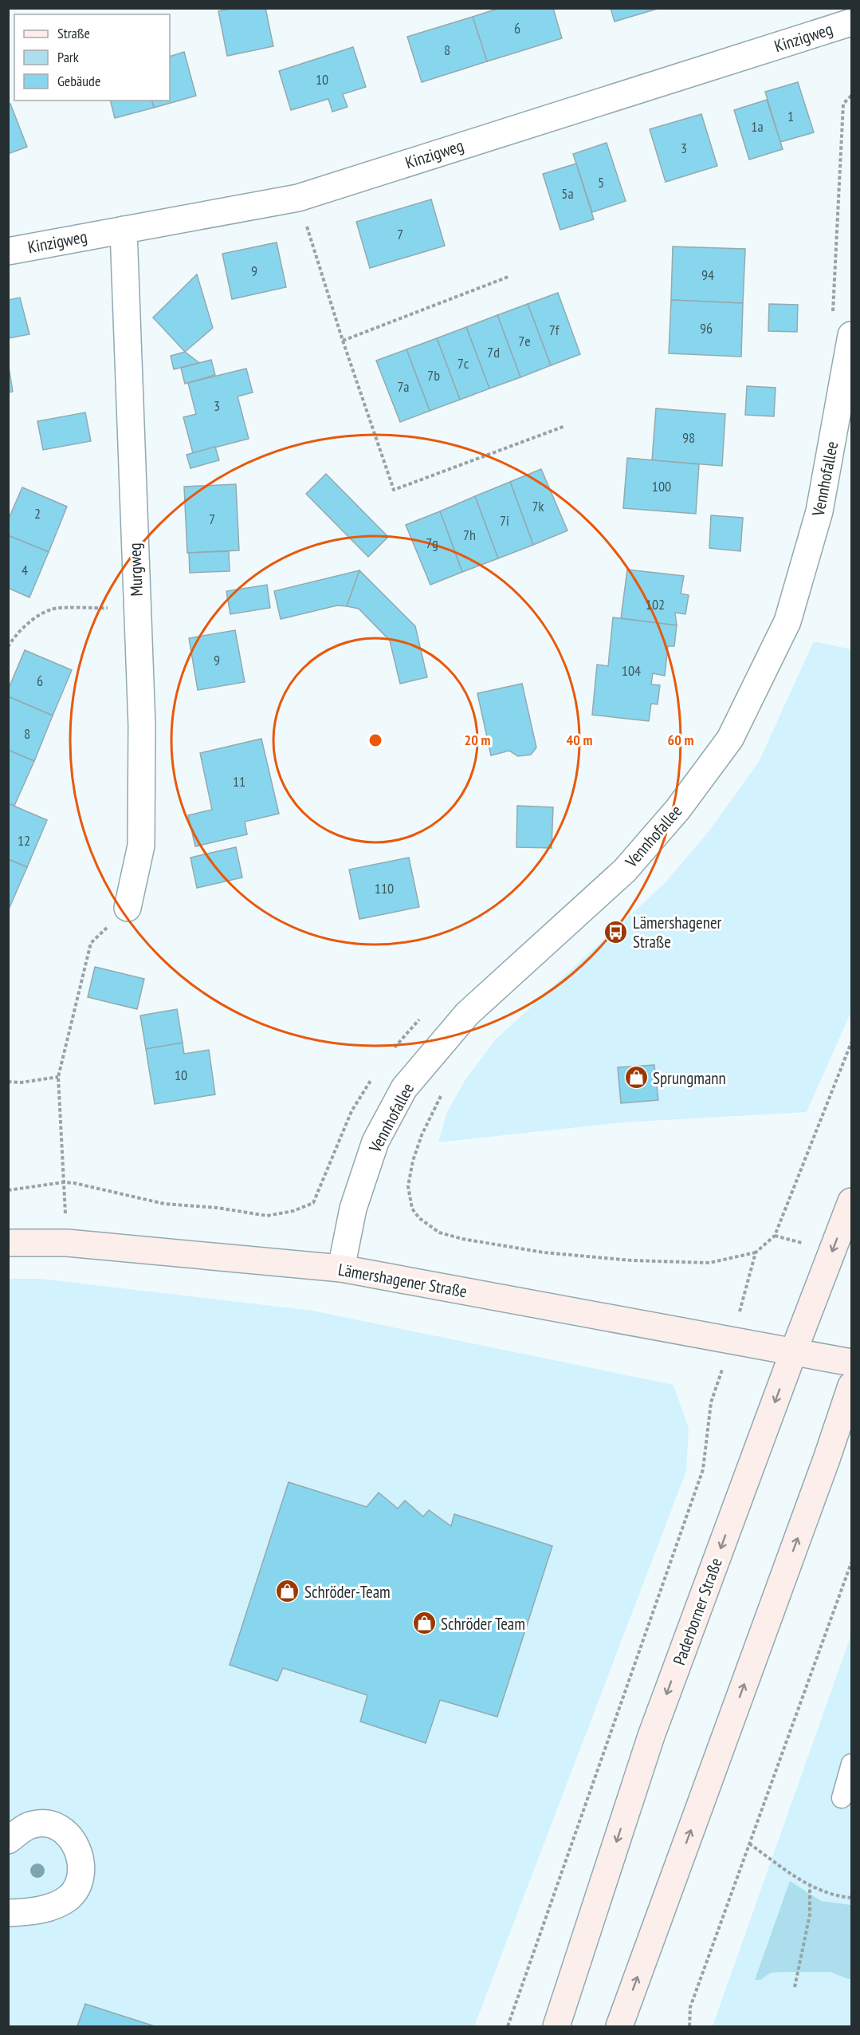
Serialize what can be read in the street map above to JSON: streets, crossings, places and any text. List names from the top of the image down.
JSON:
{
  "streets": {
    "main road": ["Lämershagener Straße", "Paderborner Straße"],
    "street": ["Kinzigweg", "Vennhofallee", "Murgweg"]
  },
  "crossings": [
    ["Kinzigweg", "Murgweg"],
    ["Vennhofallee", "Lämershagener Straße"],
    ["Lämershagener Straße", "Paderborner Straße"]
  ],
  "places": {
    "bus stop": ["Lämershagener Straße"],
    "shop": ["Sprungmann", "Schröder-Team", "Schröder Team"]
  },
  "house_numbers": [
    "6",
    "8",
    "10",
    "1",
    "1a",
    "3",
    "5",
    "5a",
    "7",
    "9",
    "94",
    "96",
    "7f",
    "7e",
    "7d",
    "7c",
    "7b",
    "7a",
    "3",
    "98",
    "100",
    "7k",
    "2",
    "7",
    "7i",
    "7h",
    "7g",
    "4",
    "102",
    "9",
    "104",
    "6",
    "8",
    "11",
    "12",
    "110",
    "10"
  ],
  "legend": ["Straße", "Park", "Gebäude"],
  "rings": ["20 m", "40 m", "60 m"]
}
